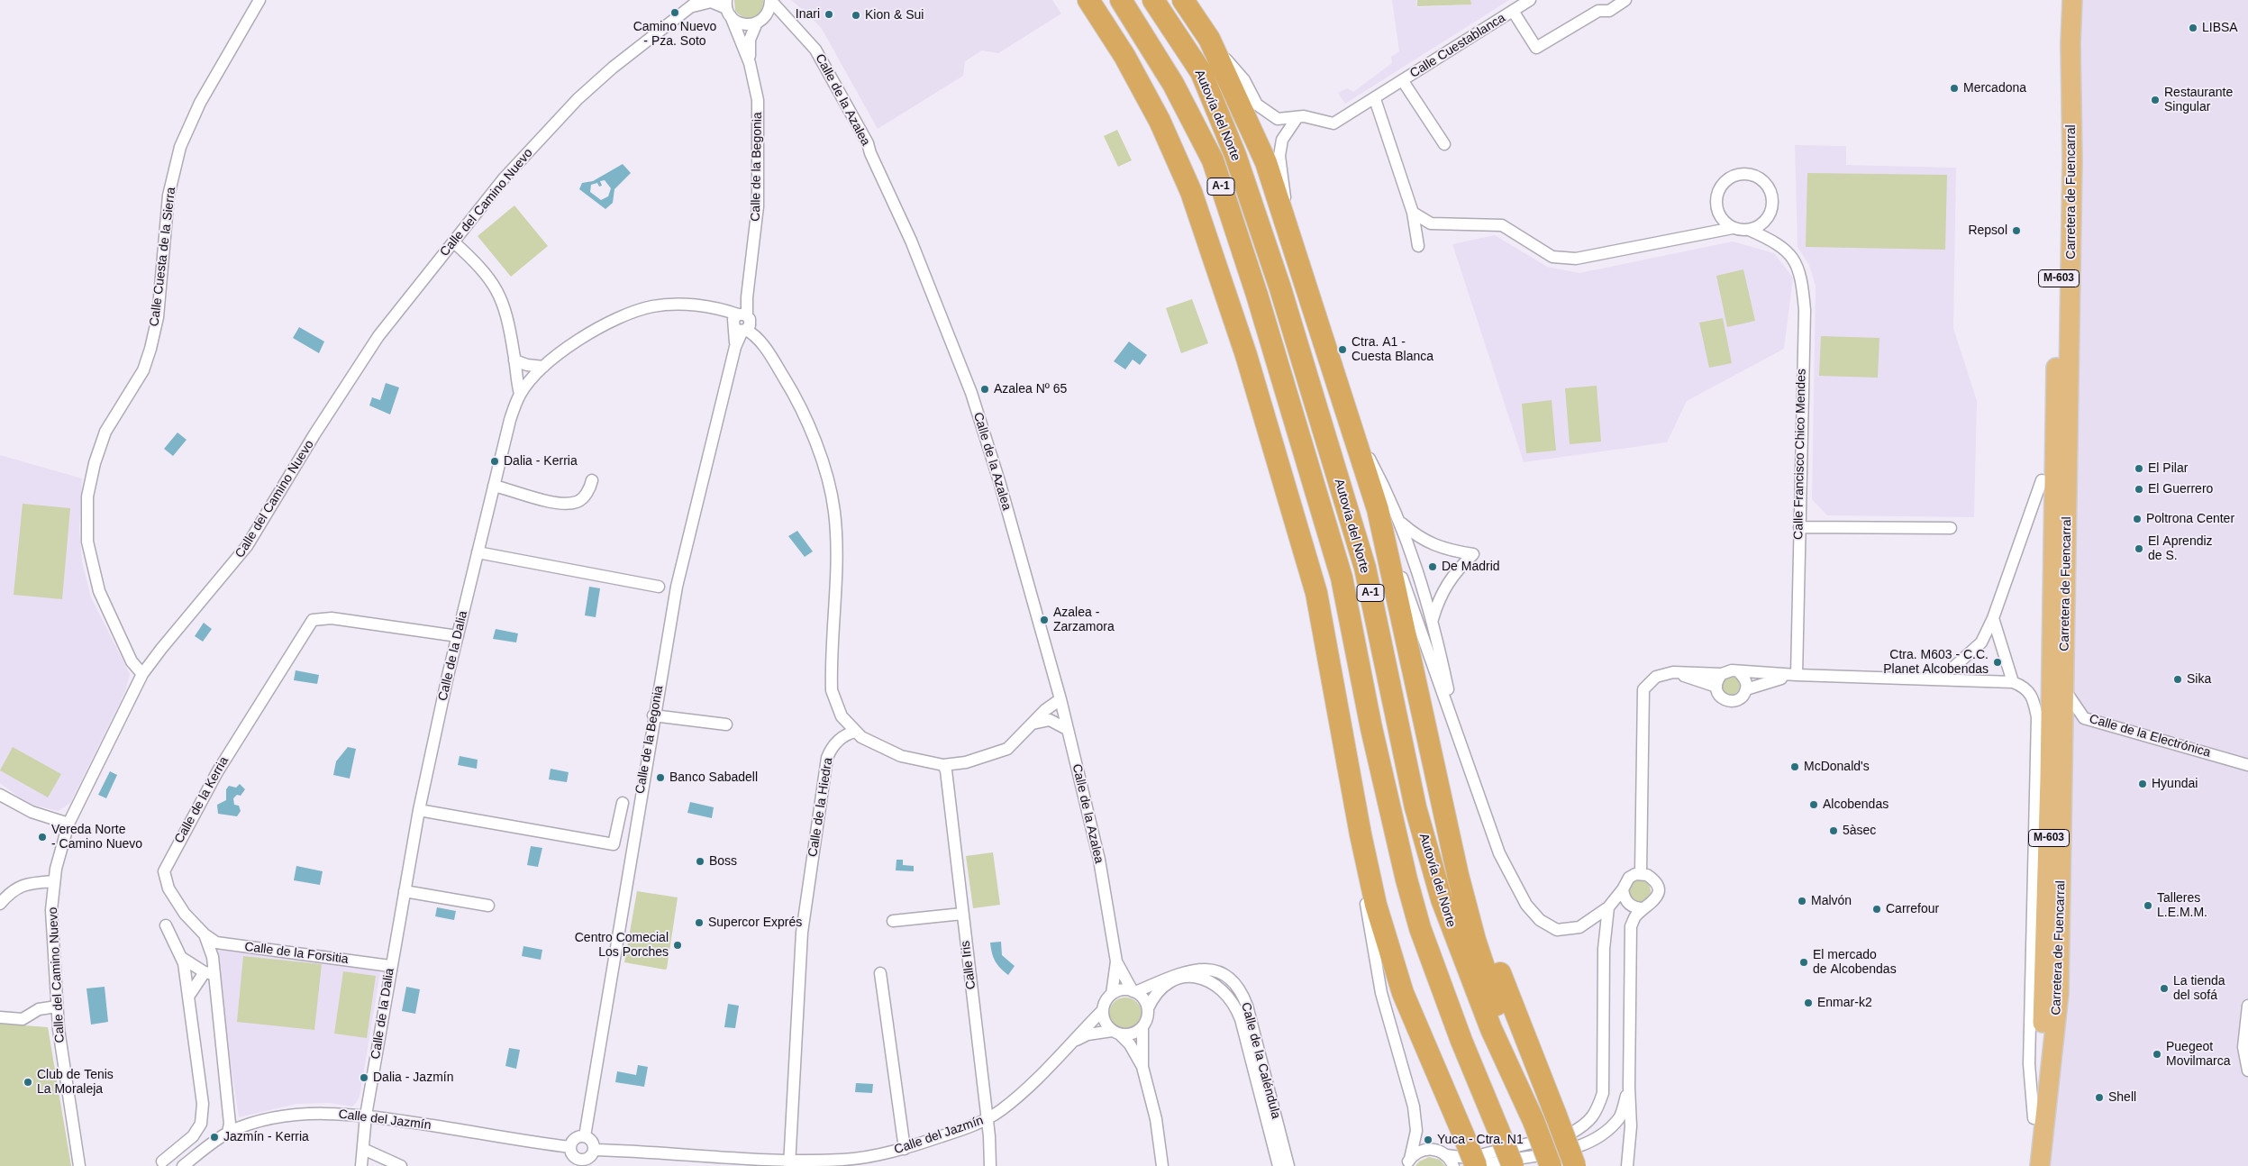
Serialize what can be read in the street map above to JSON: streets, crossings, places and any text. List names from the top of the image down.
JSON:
{
  "streets": {
    "highway": [
      "Autovía del Norte",
      "A-1",
      "Carretera de Fuencarral",
      "M-603"
    ],
    "street": [
      "Calle Cuestablanca",
      "Calle de la Azalea",
      "Calle de la Begonia",
      "Calle del Camino Nuevo",
      "Calle Cuesta de la Sierra",
      "Calle Francisco Chico Mendes",
      "Calle de la Dalia",
      "Calle de la Electrónica",
      "Calle de la Kerria",
      "Calle de la Hiedra",
      "Calle de la Forsitia",
      "Calle Iris",
      "Calle de la Caléndula",
      "Calle del Jazmín"
    ]
  },
  "crossings": [
    ["Calle de la Azalea", "Calle de la Begonia"],
    ["Calle de la Azalea", "Calle de la Caléndula"],
    ["Calle de la Azalea", "Calle del Jazmín"],
    ["Calle de la Begonia", "Calle del Camino Nuevo"],
    ["Calle de la Begonia", "Calle de la Dalia"],
    ["Calle de la Begonia", "Calle del Jazmín"],
    ["Carretera de Fuencarral", "Calle de la Electrónica"],
    ["Calle del Camino Nuevo", "Calle Cuesta de la Sierra"],
    ["Calle de la Dalia", "Calle de la Kerria"],
    ["Calle de la Dalia", "Calle de la Forsitia"],
    ["Calle de la Dalia", "Calle del Jazmín"],
    ["Calle de la Kerria", "Calle de la Forsitia"],
    ["Calle de la Kerria", "Calle del Jazmín"],
    ["Calle de la Hiedra", "Calle del Jazmín"],
    ["Calle Iris", "Calle del Jazmín"],
    ["Calle de la Caléndula", "Calle del Jazmín"]
  ],
  "places": [
    "Camino Nuevo - Pza. Soto",
    "Inari",
    "Kion & Sui",
    "LIBSA",
    "Mercadona",
    "Restaurante Singular",
    "Repsol",
    "Ctra. A1 - Cuesta Blanca",
    "Azalea Nº 65",
    "Dalia - Kerria",
    "El Pilar",
    "El Guerrero",
    "Poltrona Center",
    "El Aprendiz de S.",
    "De Madrid",
    "Azalea - Zarzamora",
    "Ctra. M603 - C.C. Planet Alcobendas",
    "Sika",
    "McDonald's",
    "Banco Sabadell",
    "Hyundai",
    "Alcobendas",
    "5àsec",
    "Vereda Norte - Camino Nuevo",
    "Boss",
    "Malvón",
    "Talleres L.E.M.M.",
    "Carrefour",
    "Supercor Exprés",
    "Centro Comecial Los Porches",
    "El mercado de Alcobendas",
    "La tienda del sofá",
    "Enmar-k2",
    "Puegeot Movilmarca",
    "Dalia - Jazmín",
    "Club de Tenis La Moraleja",
    "Shell",
    "Jazmín - Kerria",
    "Yuca - Ctra. N1"
  ]
}
